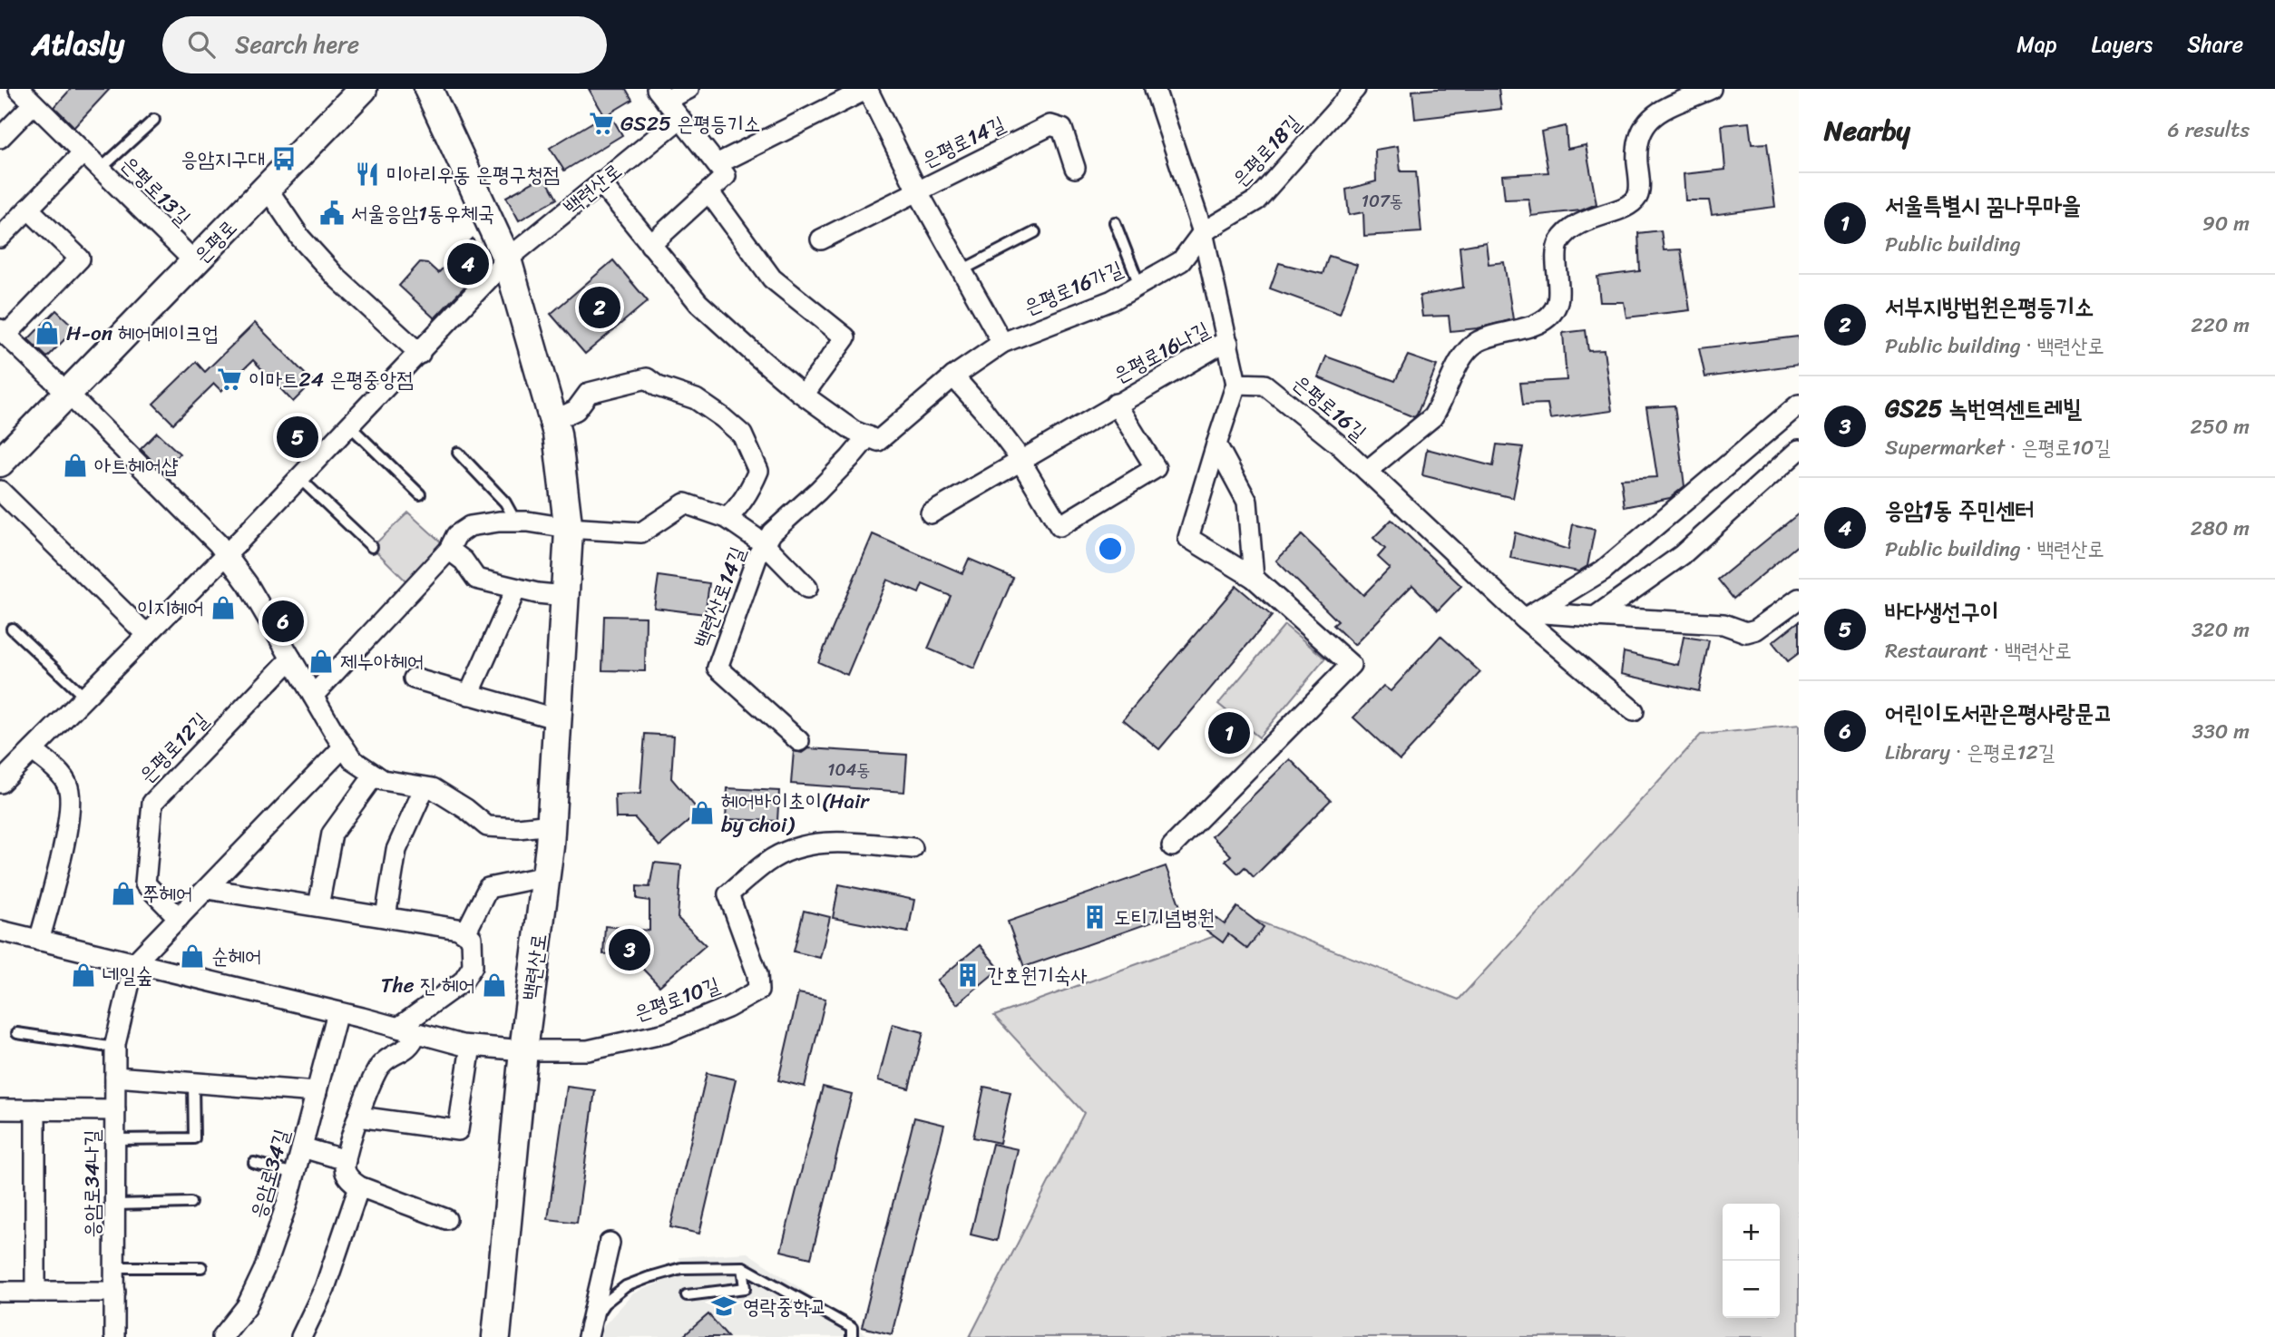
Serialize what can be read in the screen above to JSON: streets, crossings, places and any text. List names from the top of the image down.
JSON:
{
  "streets": {
    "main road": ["백련산로", "은평로"],
    "street": [
      "은평로14길",
      "은평로18길",
      "은평로13길",
      "은평로16가길",
      "은평로16나길",
      "은평로16길",
      "백련산로14길",
      "은평로12길",
      "은평로10길",
      "응암로34길",
      "응암로34나길"
    ]
  },
  "crossings": [
    ["은평로14길", "은평로16가길"],
    ["은평로18길", "은평로16가길"],
    ["백련산로", "은평로10길"],
    ["은평로13길", "은평로"],
    ["은평로16가길", "은평로16나길"],
    ["은평로10길", "응암로34길"],
    ["은평로10길", "응암로34나길"]
  ],
  "places": {
    "supermarket": ["GS25 은평등기소", "이마트24 은평중앙점"],
    "bus stop": ["응암지구대"],
    "restaurant": ["미아리우동 은평구청점"],
    "public building": ["서울응암1동우체국"],
    "shop": [
      "H-on 헤어메이크업",
      "아트헤어샵",
      "이지헤어",
      "제누아헤어",
      "헤어바이초이(Hair by choi)",
      "쭈헤어",
      "순헤어",
      "네일숲",
      "The 진 헤어"
    ],
    "building": ["도티기념병원", "간호원기숙사"],
    "school or university": ["영락중학교"]
  },
  "house_numbers": ["107동", "104동"],
  "page": {
    "header": "Atlasly",
    "search": "Search here",
    "nav": ["Map", "Layers", "Share"],
    "heading": ["Nearby", "6 results"],
    "list": [
      {
        "mark": "1",
        "name": "서울특별시 꿈나무마을",
        "note": "Public building",
        "value": "90 m"
      },
      {
        "mark": "2",
        "name": "서부지방법원은평등기소",
        "note": "Public building · 백련산로",
        "value": "220 m"
      },
      {
        "mark": "3",
        "name": "GS25 녹번역센트레빌",
        "note": "Supermarket · 은평로10길",
        "value": "250 m"
      },
      {
        "mark": "4",
        "name": "응암1동 주민센터",
        "note": "Public building · 백련산로",
        "value": "280 m"
      },
      {
        "mark": "5",
        "name": "바다생선구이",
        "note": "Restaurant · 백련산로",
        "value": "320 m"
      },
      {
        "mark": "6",
        "name": "어린이도서관은평사랑문고",
        "note": "Library · 은평로12길",
        "value": "330 m"
      }
    ],
    "pins": [
      "4",
      "2",
      "5",
      "6",
      "1",
      "3"
    ],
    "map_buttons": ["+", "−"]
  }
}
